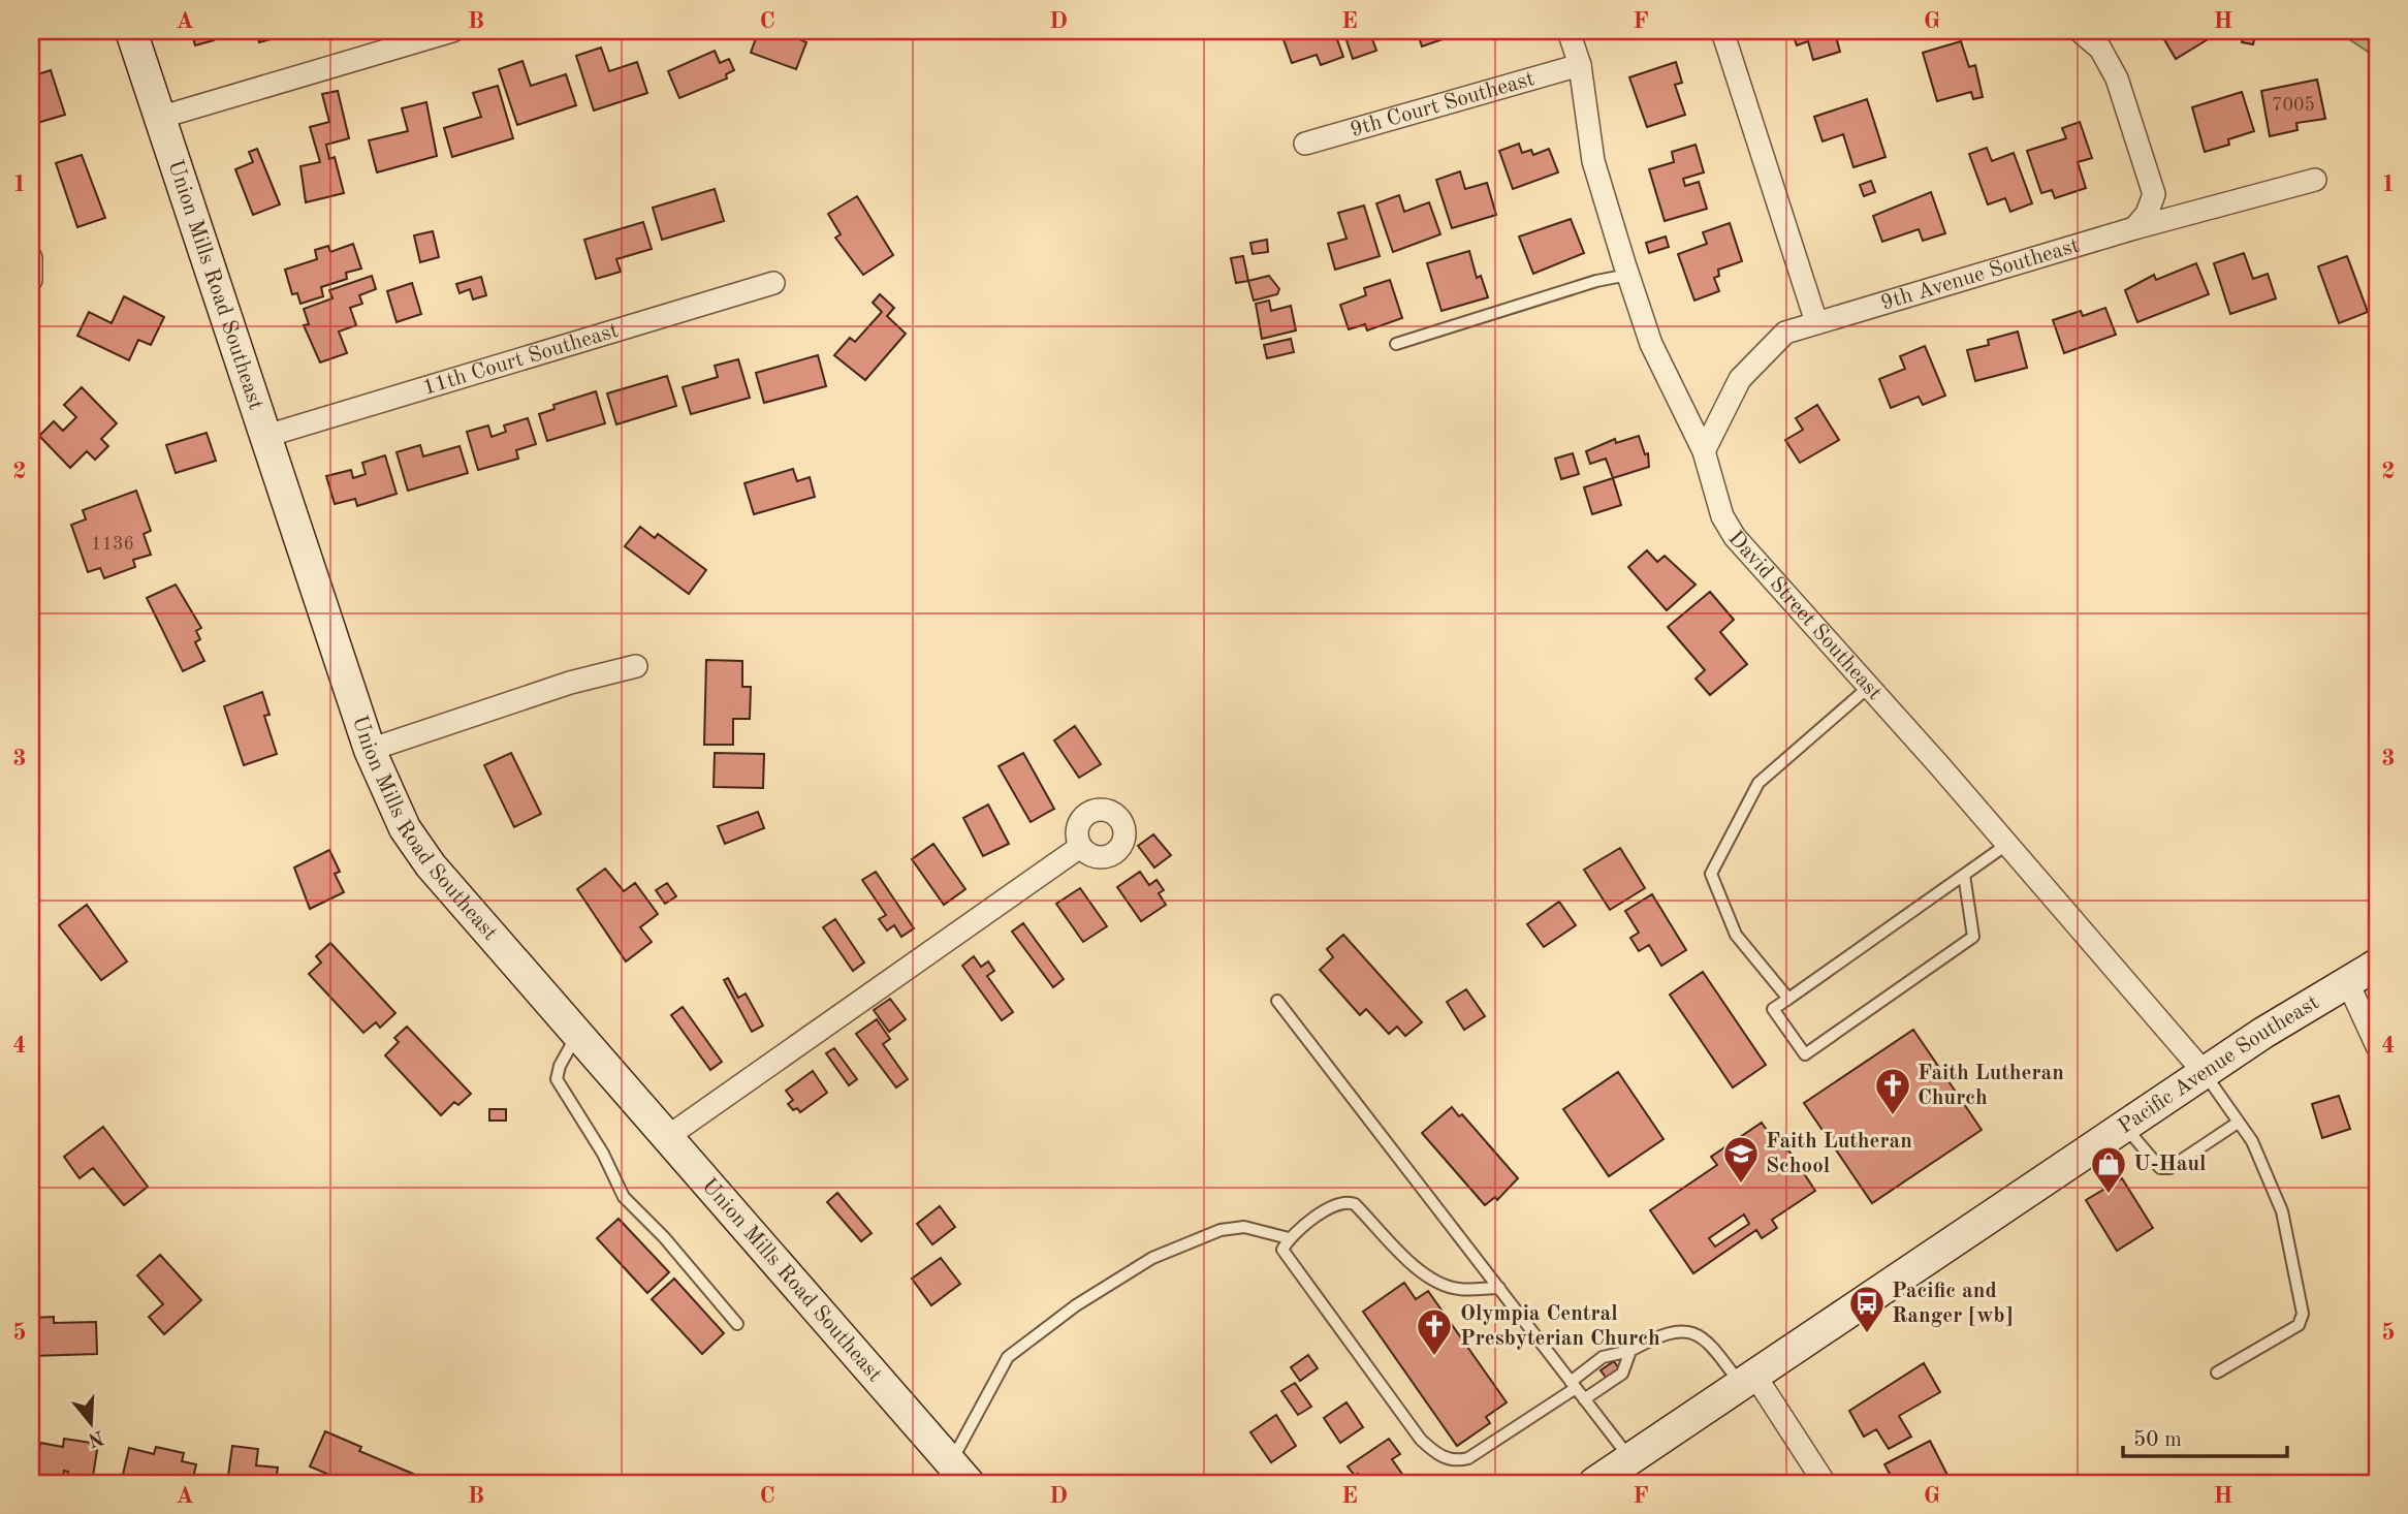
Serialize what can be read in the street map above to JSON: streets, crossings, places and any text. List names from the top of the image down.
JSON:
{
  "streets": {
    "street": [
      "9th Court Southeast",
      "9th Avenue Southeast",
      "Union Mills Road Southeast",
      "11th Court Southeast",
      "David Street Southeast",
      "Pacific Avenue Southeast"
    ]
  },
  "crossings": [
    ["9th Court Southeast", "David Street Southeast"],
    ["9th Avenue Southeast", "David Street Southeast"],
    ["Union Mills Road Southeast", "11th Court Southeast"],
    ["David Street Southeast", "Pacific Avenue Southeast"]
  ],
  "places": {
    "church": ["Faith Lutheran Church", "Olympia Central Presbyterian Church"],
    "school or university": ["Faith Lutheran School"],
    "shop": ["U-Haul"],
    "bus stop": ["Pacific and Ranger [wb]"]
  },
  "house_numbers": ["7005", "1136"],
  "scale_bar": "50 m",
  "north": "bottom",
  "grid": {
    "columns": [
      "A",
      "B",
      "C",
      "D",
      "E",
      "F",
      "G",
      "H"
    ],
    "rows": [
      "1",
      "2",
      "3",
      "4",
      "5"
    ]
  }
}
